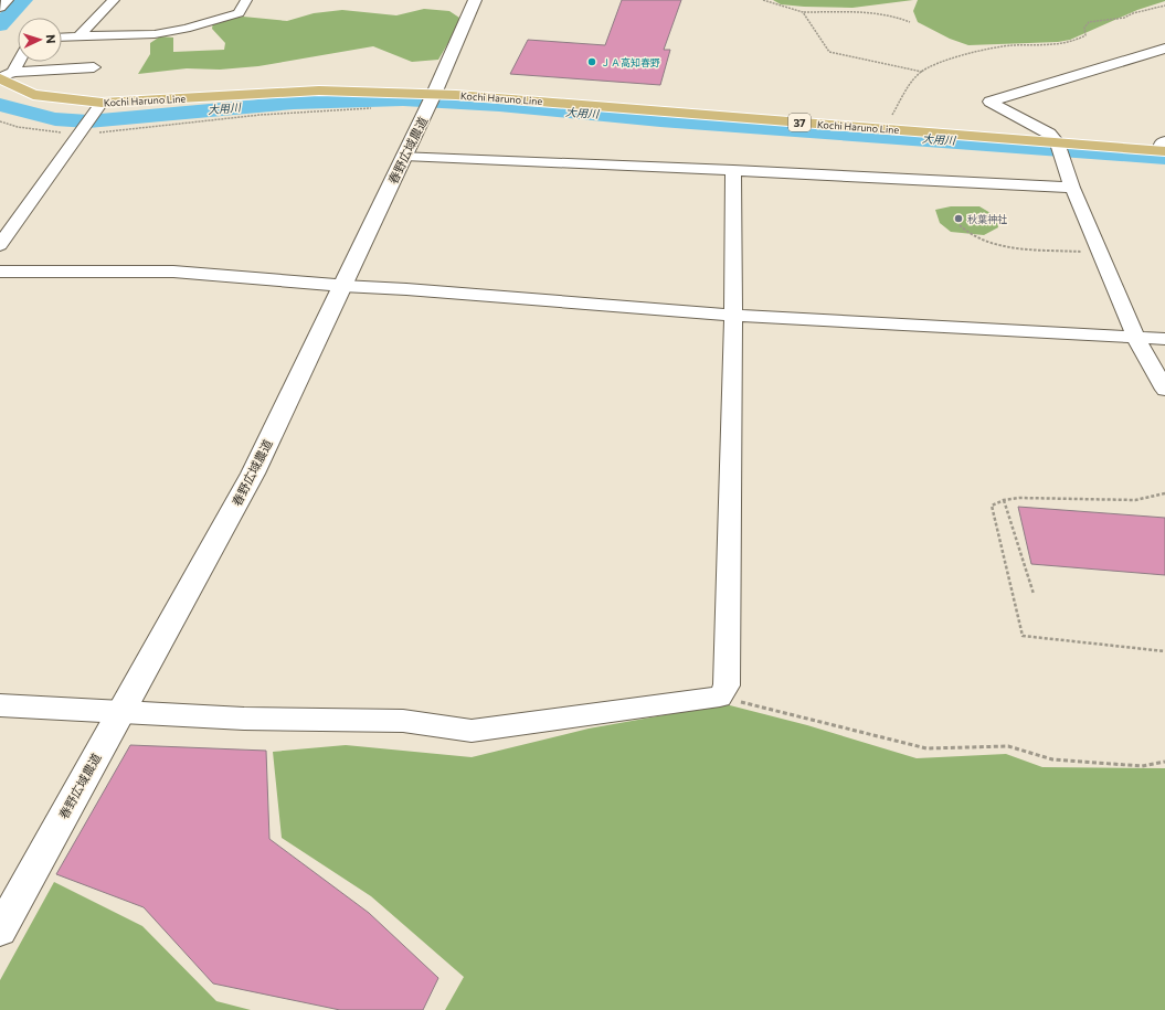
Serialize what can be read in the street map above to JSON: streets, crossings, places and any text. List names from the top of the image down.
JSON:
{
  "streets": {
    "main road": ["Kochi Haruno Line", "37"],
    "street": ["春野広域農道"]
  },
  "crossings": [
    ["Kochi Haruno Line", "春野広域農道"]
  ],
  "water": ["大用川"],
  "places": ["ＪＡ高知春野", "秋葉神社"],
  "north": "right"
}
